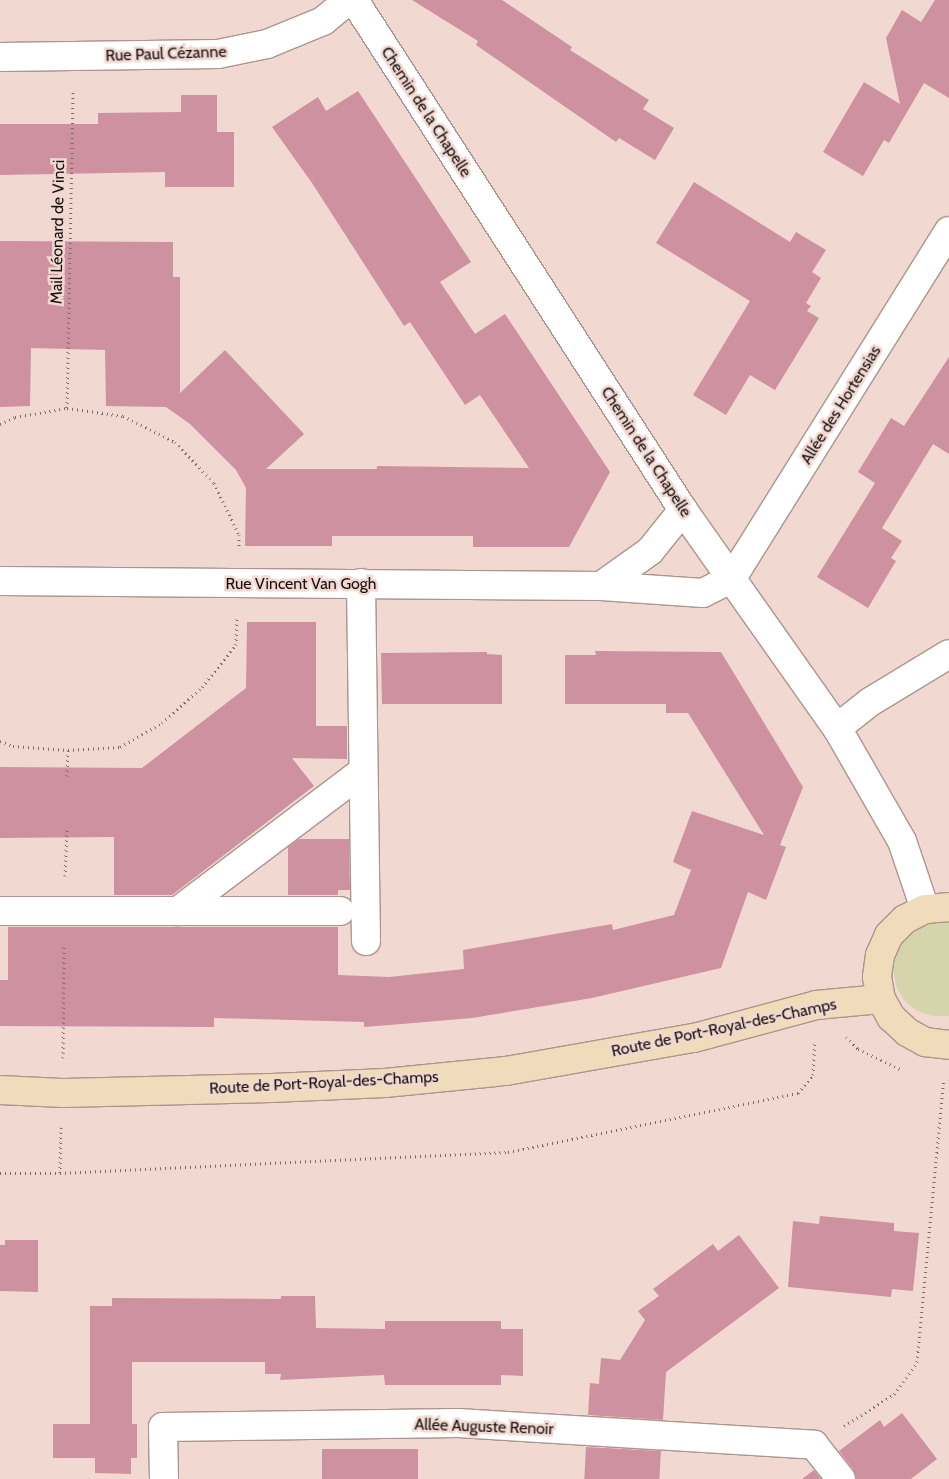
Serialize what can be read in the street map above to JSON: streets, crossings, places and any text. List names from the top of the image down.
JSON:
{
  "streets": {
    "main road": ["Route de Port-Royal-des-Champs"],
    "street": [
      "Rue Paul Cézanne",
      "Chemin de la Chapelle",
      "Allée des Hortensias",
      "Rue Vincent Van Gogh",
      "Allée Auguste Renoir"
    ],
    "path": ["Mail Léonard de Vinci"]
  },
  "crossings": [
    ["Rue Paul Cézanne", "Mail Léonard de Vinci"],
    ["Chemin de la Chapelle", "Allée des Hortensias"],
    ["Chemin de la Chapelle", "Rue Vincent Van Gogh"],
    ["Allée des Hortensias", "Rue Vincent Van Gogh"]
  ]
}
